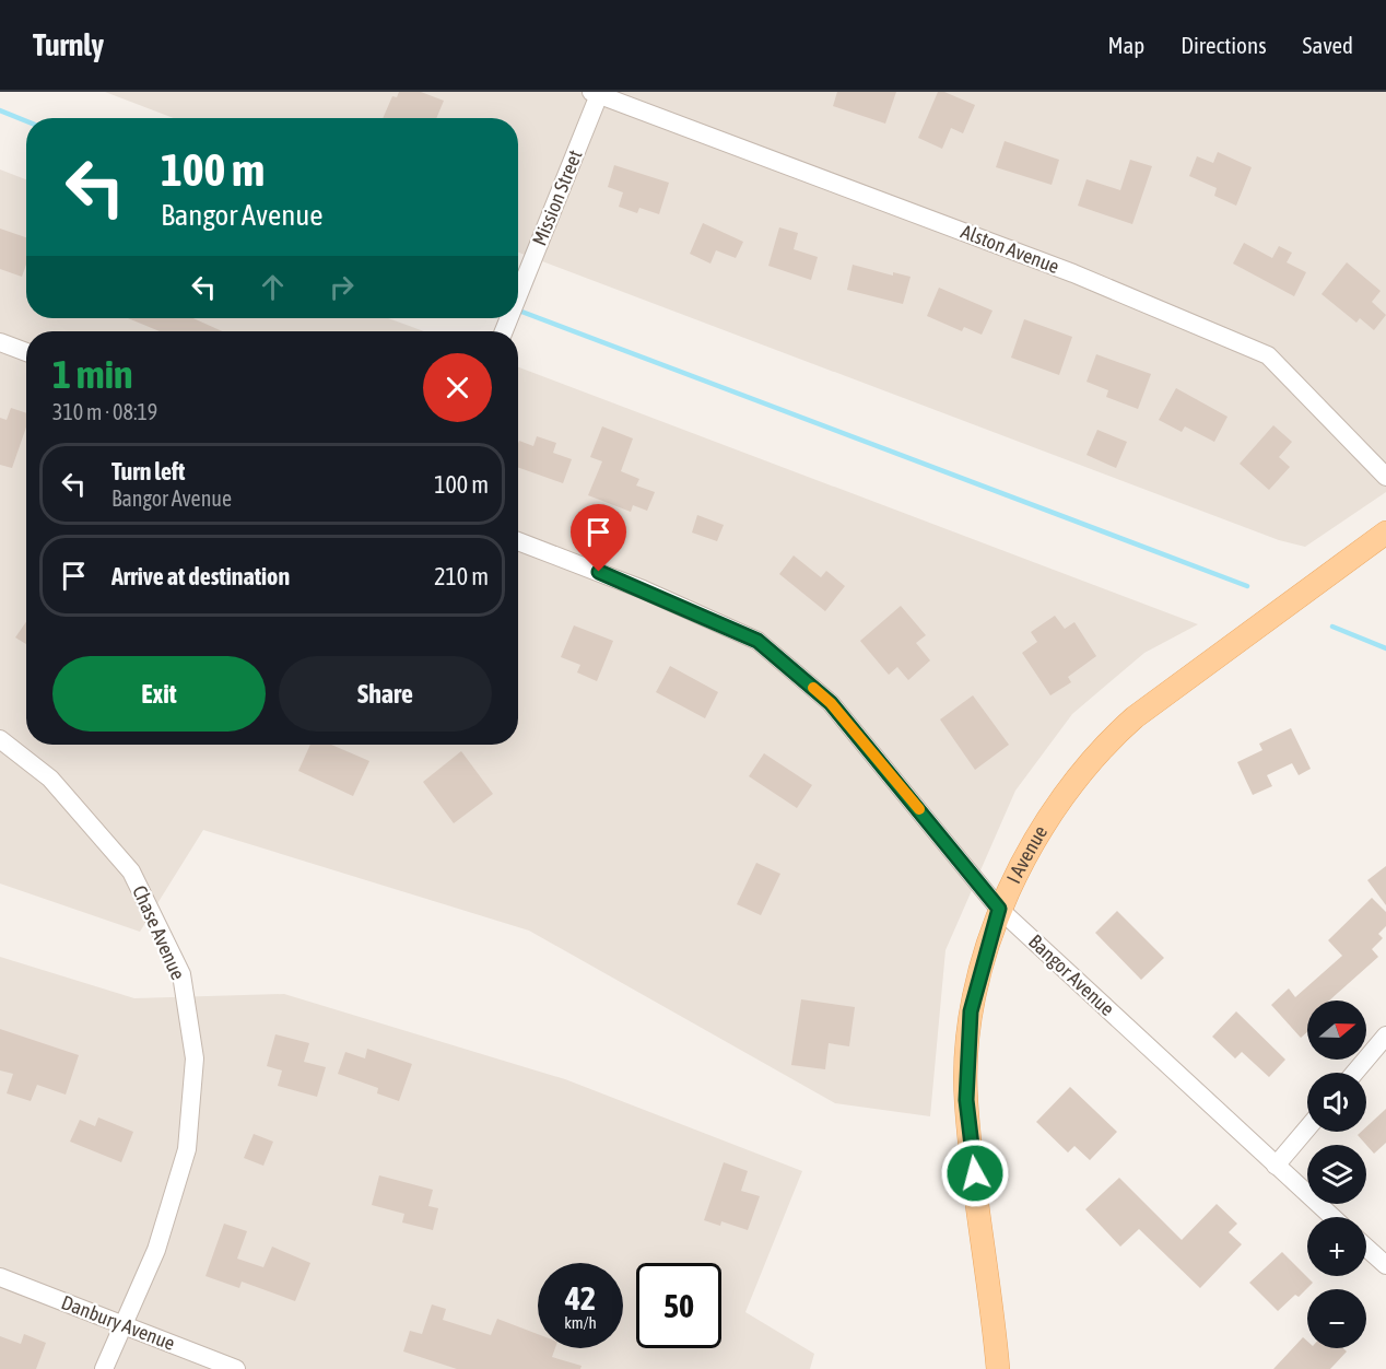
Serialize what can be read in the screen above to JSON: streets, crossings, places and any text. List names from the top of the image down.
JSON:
{
  "streets": {
    "main road": ["I Avenue"],
    "street": [
      "Mission Street",
      "Alston Avenue",
      "Chase Avenue",
      "Bangor Avenue",
      "Danbury Avenue"
    ]
  },
  "crossings": [
    ["Mission Street", "Alston Avenue"],
    ["I Avenue", "Bangor Avenue"],
    ["Chase Avenue", "Danbury Avenue"]
  ],
  "north": "right",
  "page": {
    "header": "Turnly",
    "nav": ["Map", "Directions", "Saved"],
    "turn": ["100 m", "Bangor Avenue"],
    "heading": ["1 min", "310 m · 08:19"],
    "list": [
      {
        "name": "Turn left",
        "note": "Bangor Avenue",
        "value": "100 m"
      },
      {
        "name": "Arrive at destination",
        "value": "210 m"
      }
    ],
    "buttons": ["Exit", "Share"],
    "map_buttons": ["+", "−"],
    "speed": "42 km/h",
    "limit": "50"
  }
}
